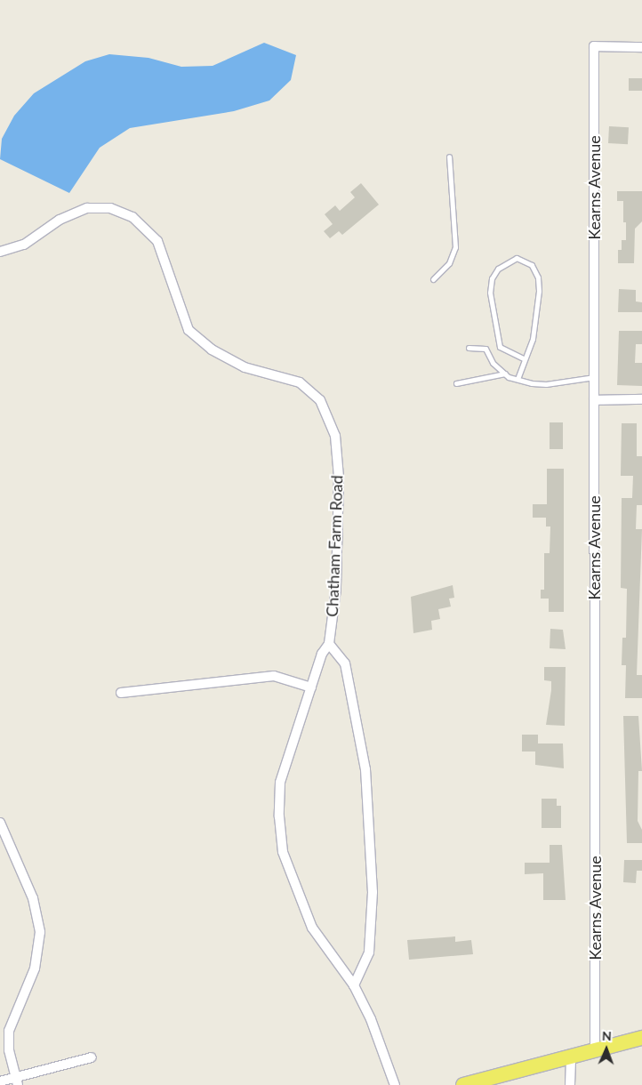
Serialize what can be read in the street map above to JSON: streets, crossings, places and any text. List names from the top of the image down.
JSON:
{
  "streets": {
    "street": ["Kearns Avenue", "Chatham Farm Road"]
  },
  "north": "top"
}
